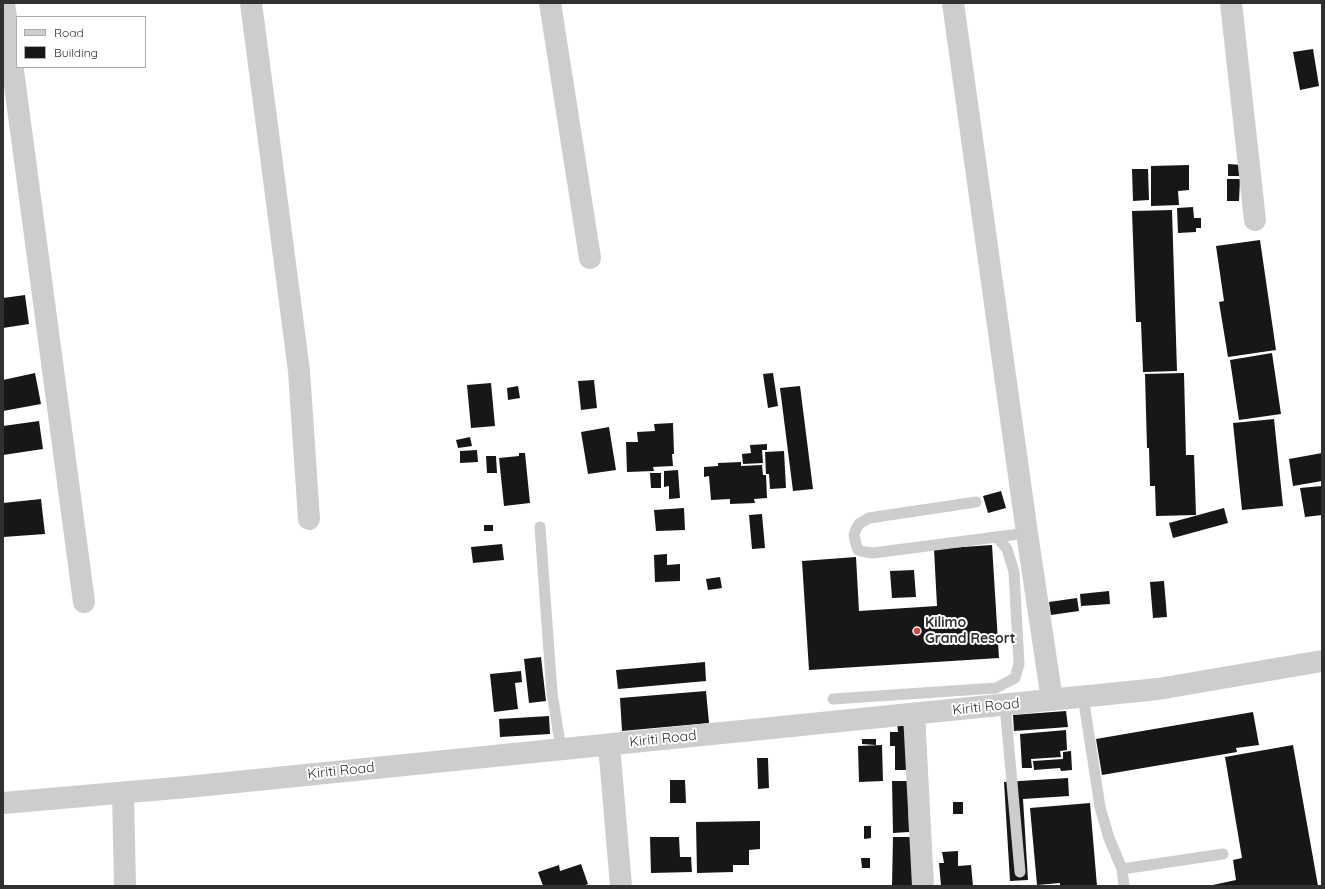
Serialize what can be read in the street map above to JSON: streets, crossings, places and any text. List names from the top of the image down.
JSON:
{
  "streets": {
    "street": ["Kiriti Road"]
  },
  "places": ["Kilimo Grand Resort"],
  "legend": ["Road", "Building"]
}
